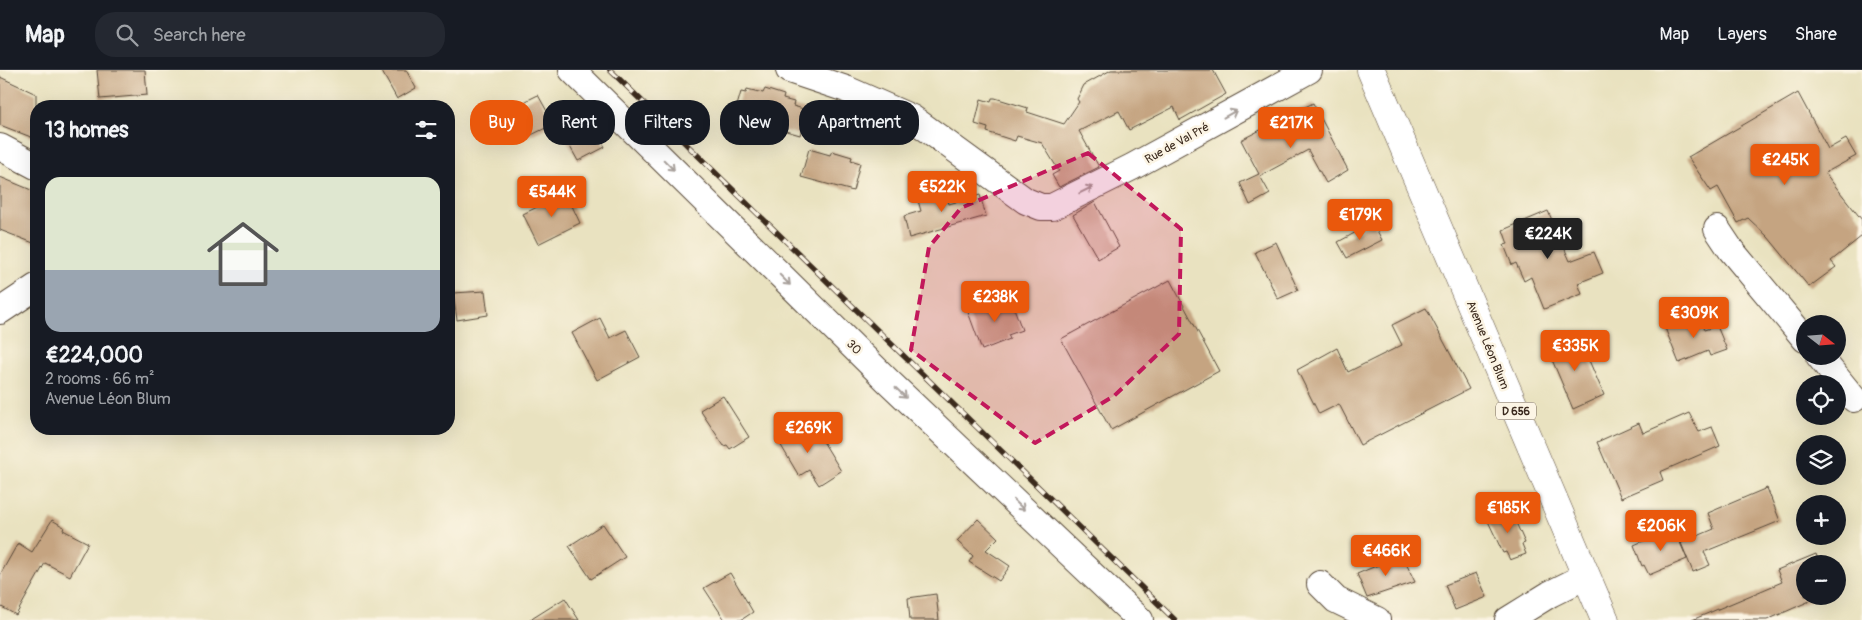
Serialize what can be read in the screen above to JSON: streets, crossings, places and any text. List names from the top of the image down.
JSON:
{
  "streets": {
    "main road": ["Avenue Léon Blum", "D 656"],
    "street": ["Rue de Val Pré", "30"]
  },
  "one_way": ["Rue de Val Pré", "30"],
  "north": "right",
  "page": {
    "header": "Map",
    "search": "Search here",
    "nav": ["Map", "Layers", "Share"],
    "chip": [
      "Buy",
      "Rent",
      "Filters",
      "New",
      "Apartment"
    ],
    "heading": "13 homes",
    "price": [
      "€217K",
      "€245K",
      "€522K",
      "€544K",
      "€179K",
      "€224K",
      "€238K",
      "€309K",
      "€335K",
      "€269K",
      "€185K",
      "€206K",
      "€466K"
    ],
    "list": [
      {
        "name": "€224,000",
        "note": "2 rooms · 66 m² · Avenue Léon Blum"
      }
    ],
    "map_buttons": ["+", "−"]
  }
}
